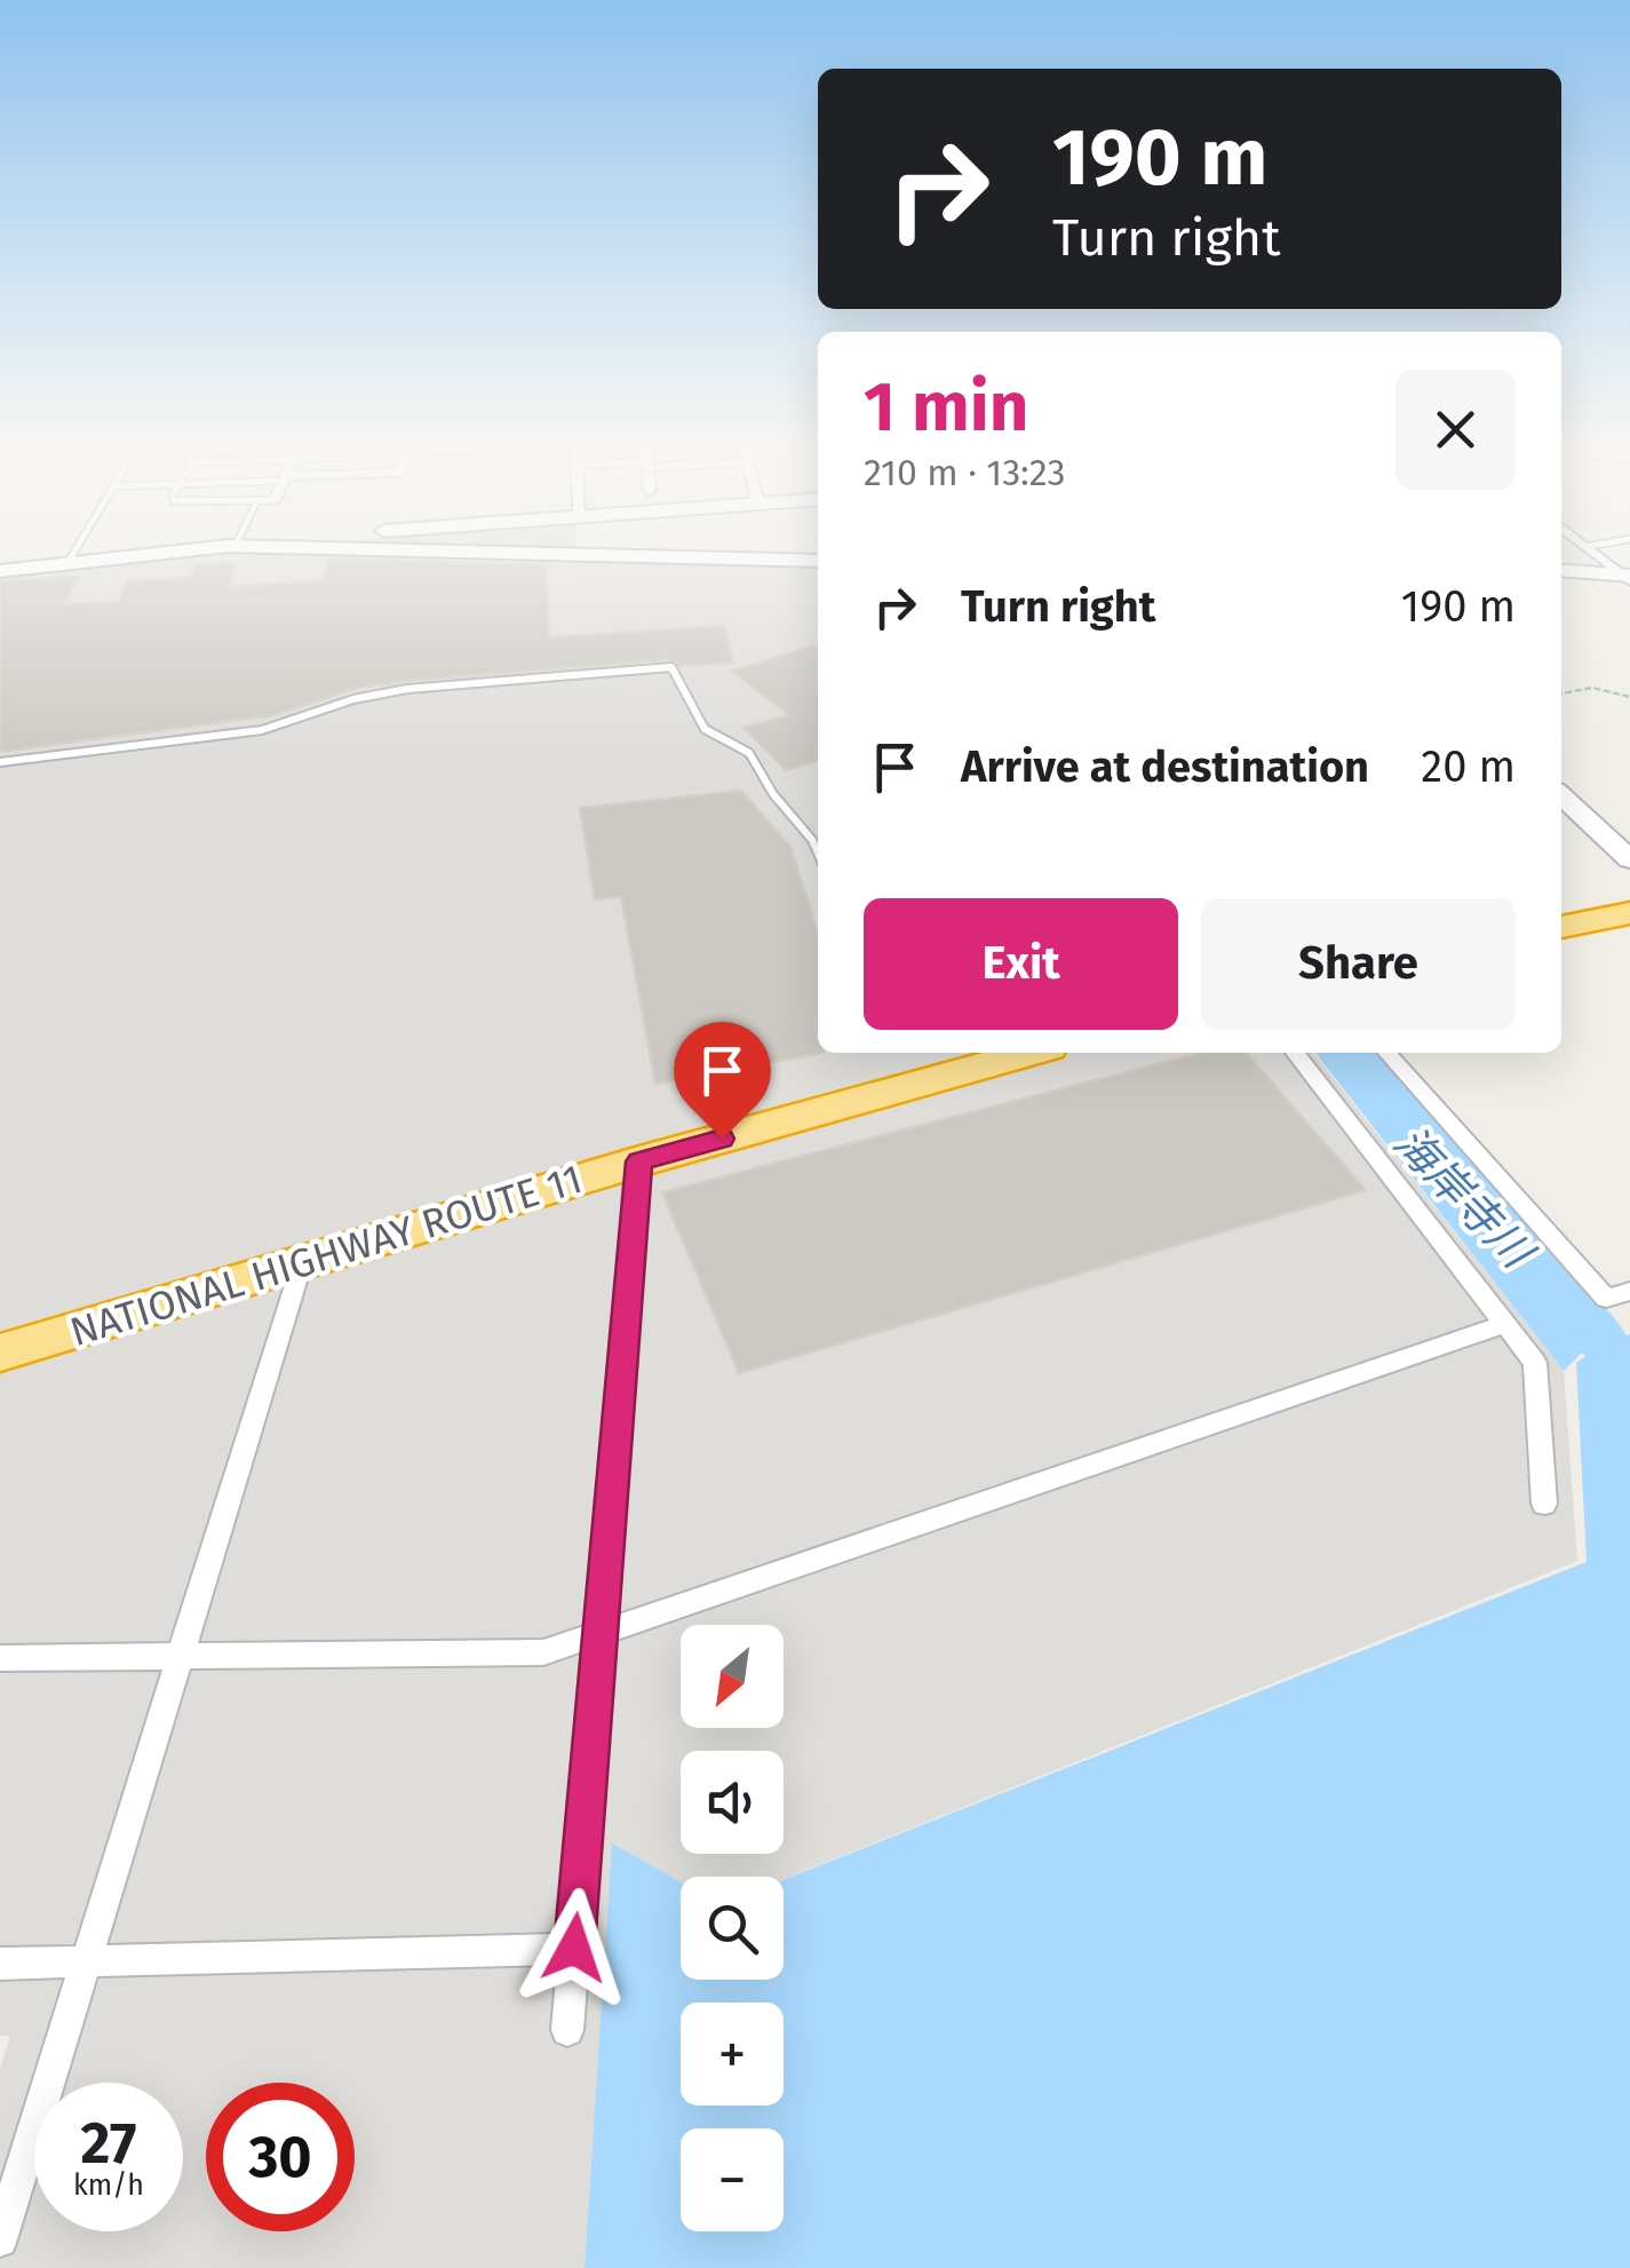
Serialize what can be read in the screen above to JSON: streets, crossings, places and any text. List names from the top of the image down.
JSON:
{
  "streets": {
    "highway": ["NATIONAL HIGHWAY ROUTE 11"]
  },
  "water": ["海岸寺川"],
  "north": "bottom left",
  "page": {
    "turn": ["190 m", "Turn right"],
    "heading": ["1 min", "210 m · 13:23"],
    "list": [
      {
        "name": "Turn right",
        "value": "190 m"
      },
      {
        "name": "Arrive at destination",
        "value": "20 m"
      }
    ],
    "buttons": ["Exit", "Share"],
    "map_buttons": ["+", "−"],
    "speed": "27 km/h",
    "limit": "30"
  }
}
